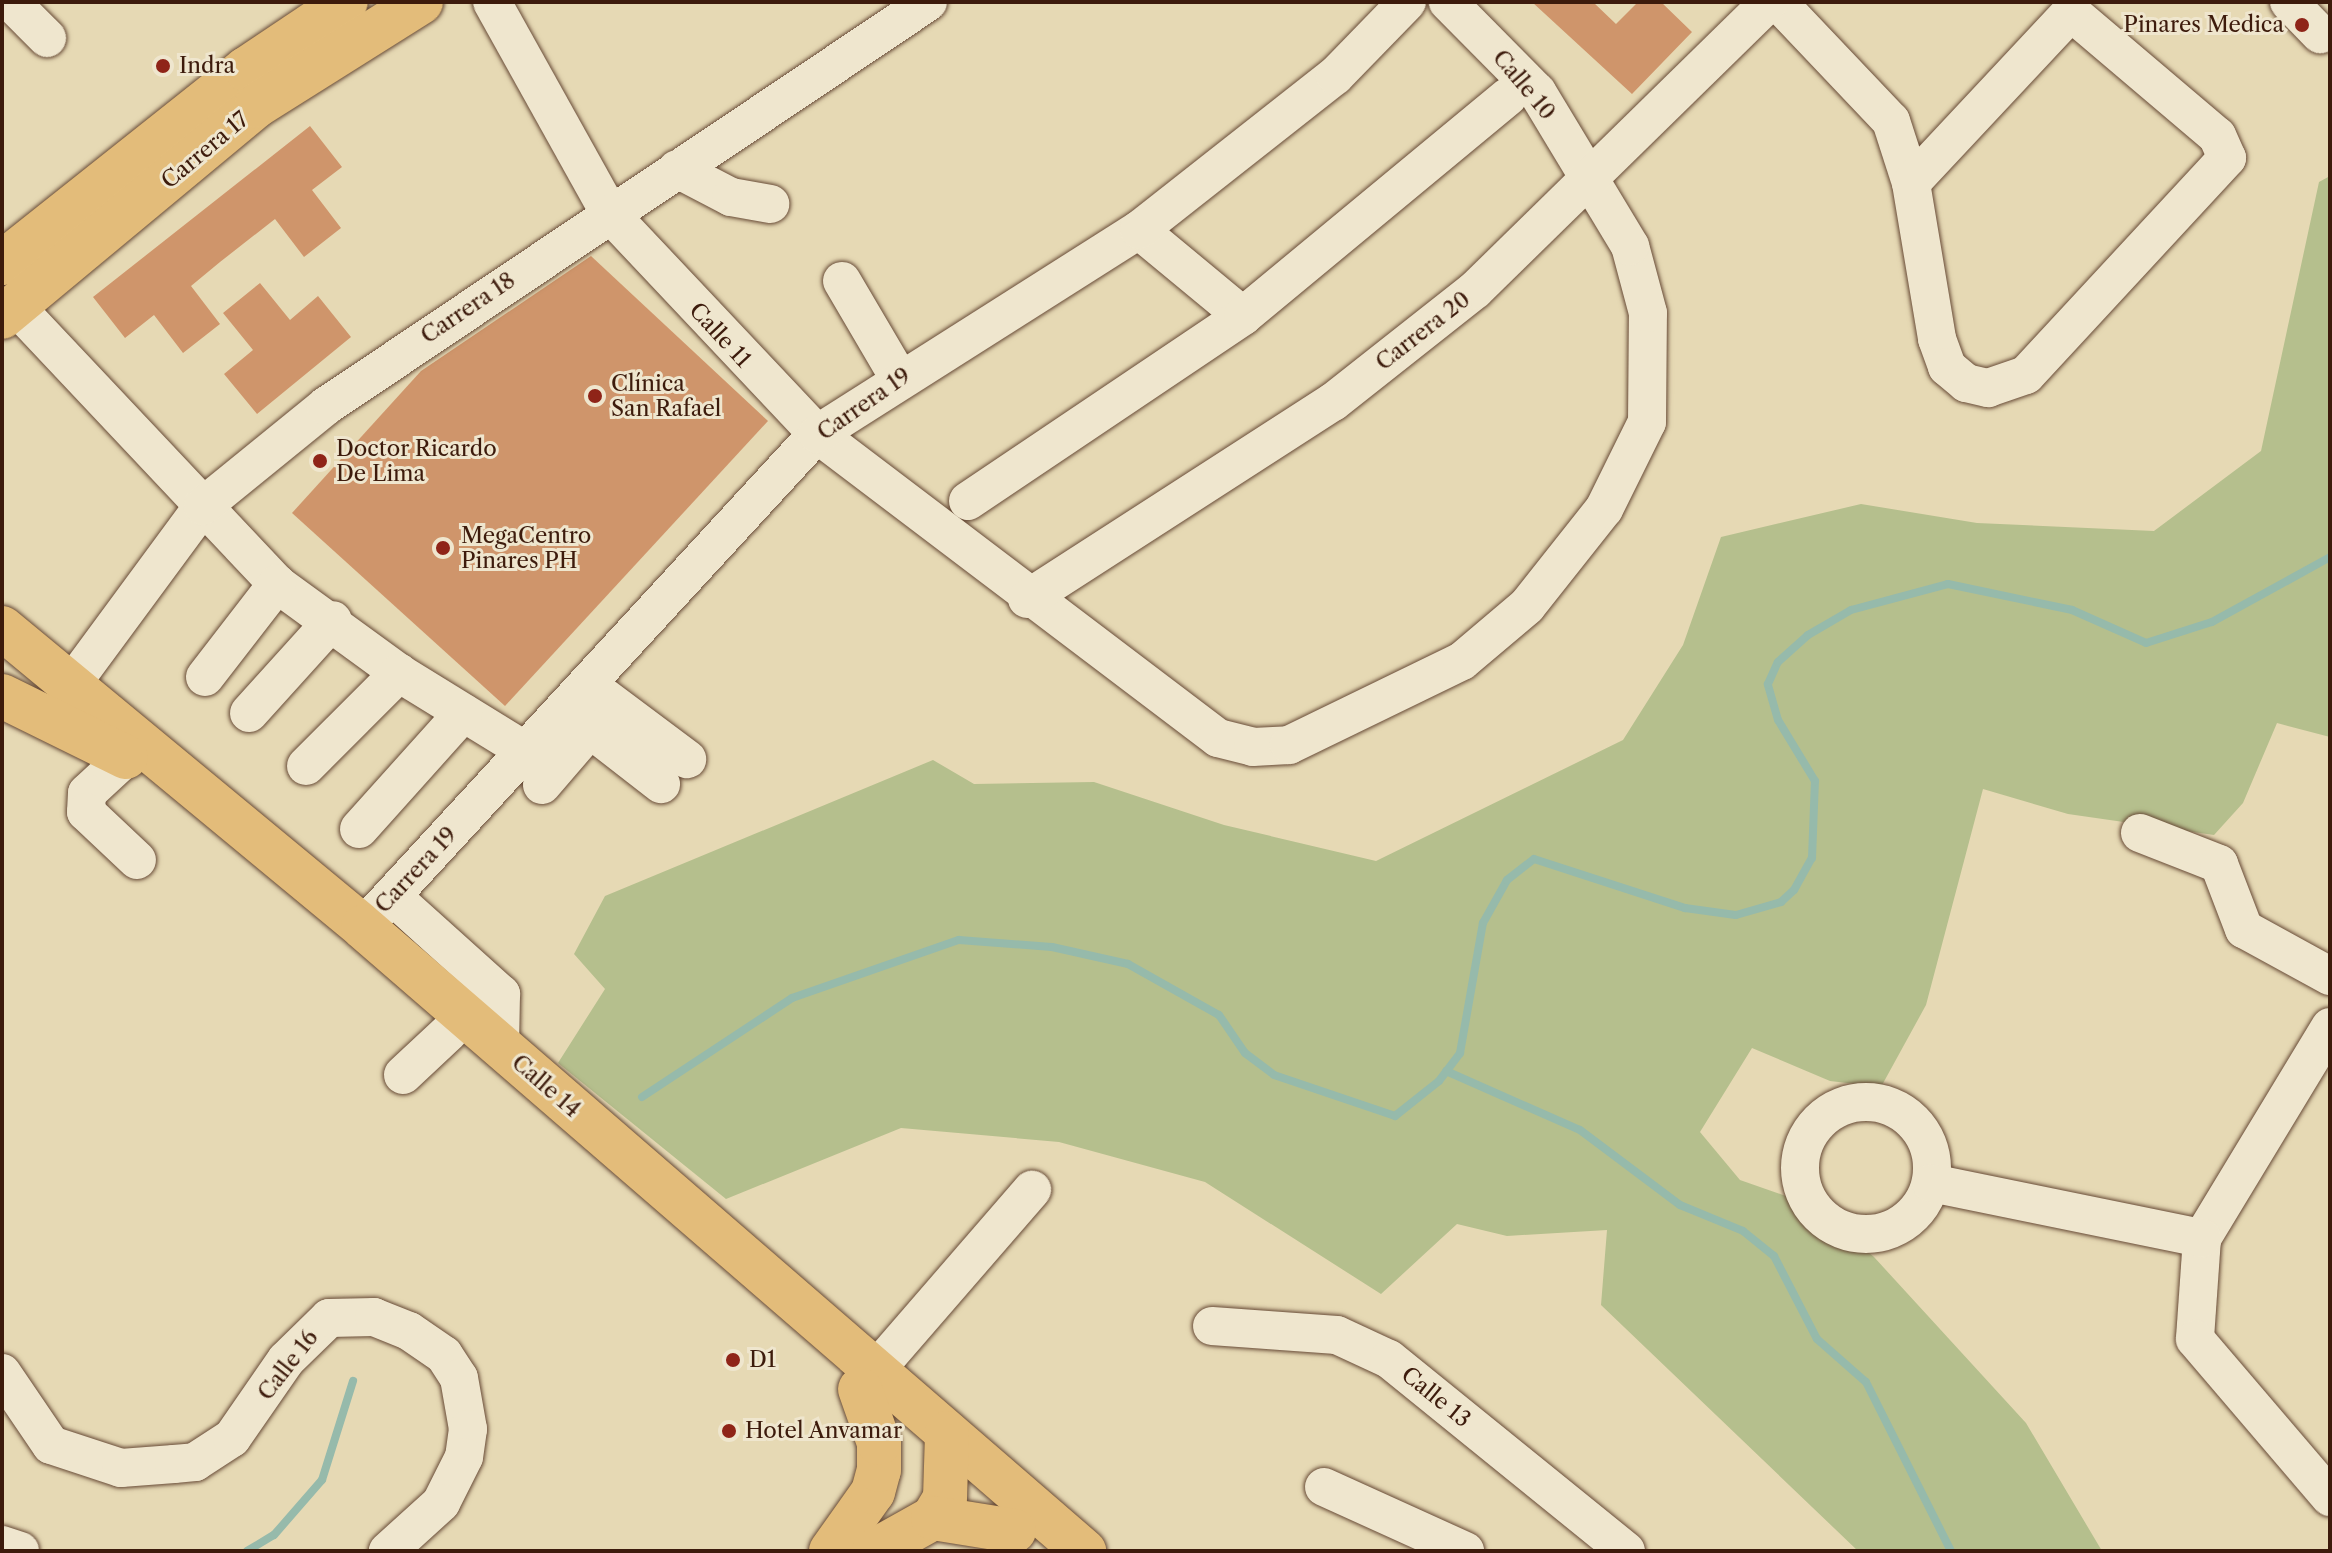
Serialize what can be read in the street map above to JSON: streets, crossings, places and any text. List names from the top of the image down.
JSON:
{
  "streets": {
    "main road": ["Carrera 17", "Calle 14"],
    "street": [
      "Calle 10",
      "Carrera 18",
      "Carrera 20",
      "Calle 11",
      "Carrera 19",
      "Calle 16",
      "Calle 13"
    ]
  },
  "crossings": [
    ["Calle 10", "Carrera 20"],
    ["Calle 10", "Calle 11"],
    ["Carrera 18", "Calle 11"],
    ["Carrera 18", "Calle 14"],
    ["Carrera 20", "Calle 11"],
    ["Calle 11", "Carrera 19"],
    ["Carrera 19", "Calle 14"]
  ],
  "places": [
    "Pinares Medica",
    "Indra",
    "Clínica San Rafael",
    "Doctor Ricardo De Lima",
    "MegaCentro Pinares PH",
    "D1",
    "Hotel Anvamar"
  ]
}
